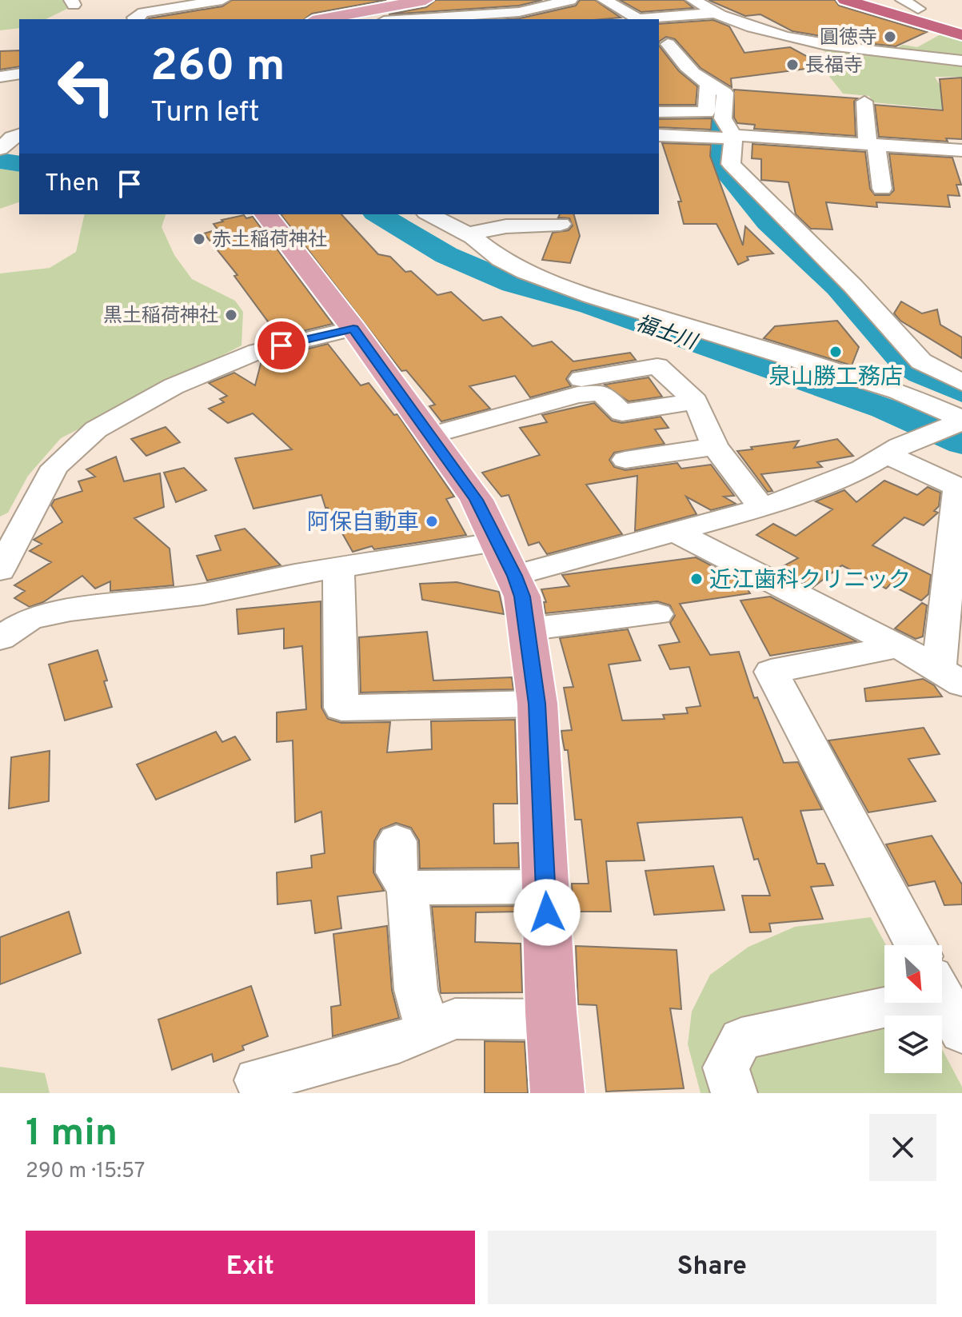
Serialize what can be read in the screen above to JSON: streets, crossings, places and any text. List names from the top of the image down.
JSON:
{
  "water": ["福士川"],
  "places": [
    "圓徳寺",
    "長福寺",
    "赤土稲荷神社",
    "黒土稲荷神社",
    "泉山勝工務店",
    "阿保自動車",
    "近江歯科クリニック"
  ],
  "north": "bottom right",
  "page": {
    "turn": ["260 m", "Turn left"],
    "then": "Then",
    "heading": ["1 min", "290 m · 15:57"],
    "buttons": ["Exit", "Share"]
  }
}
